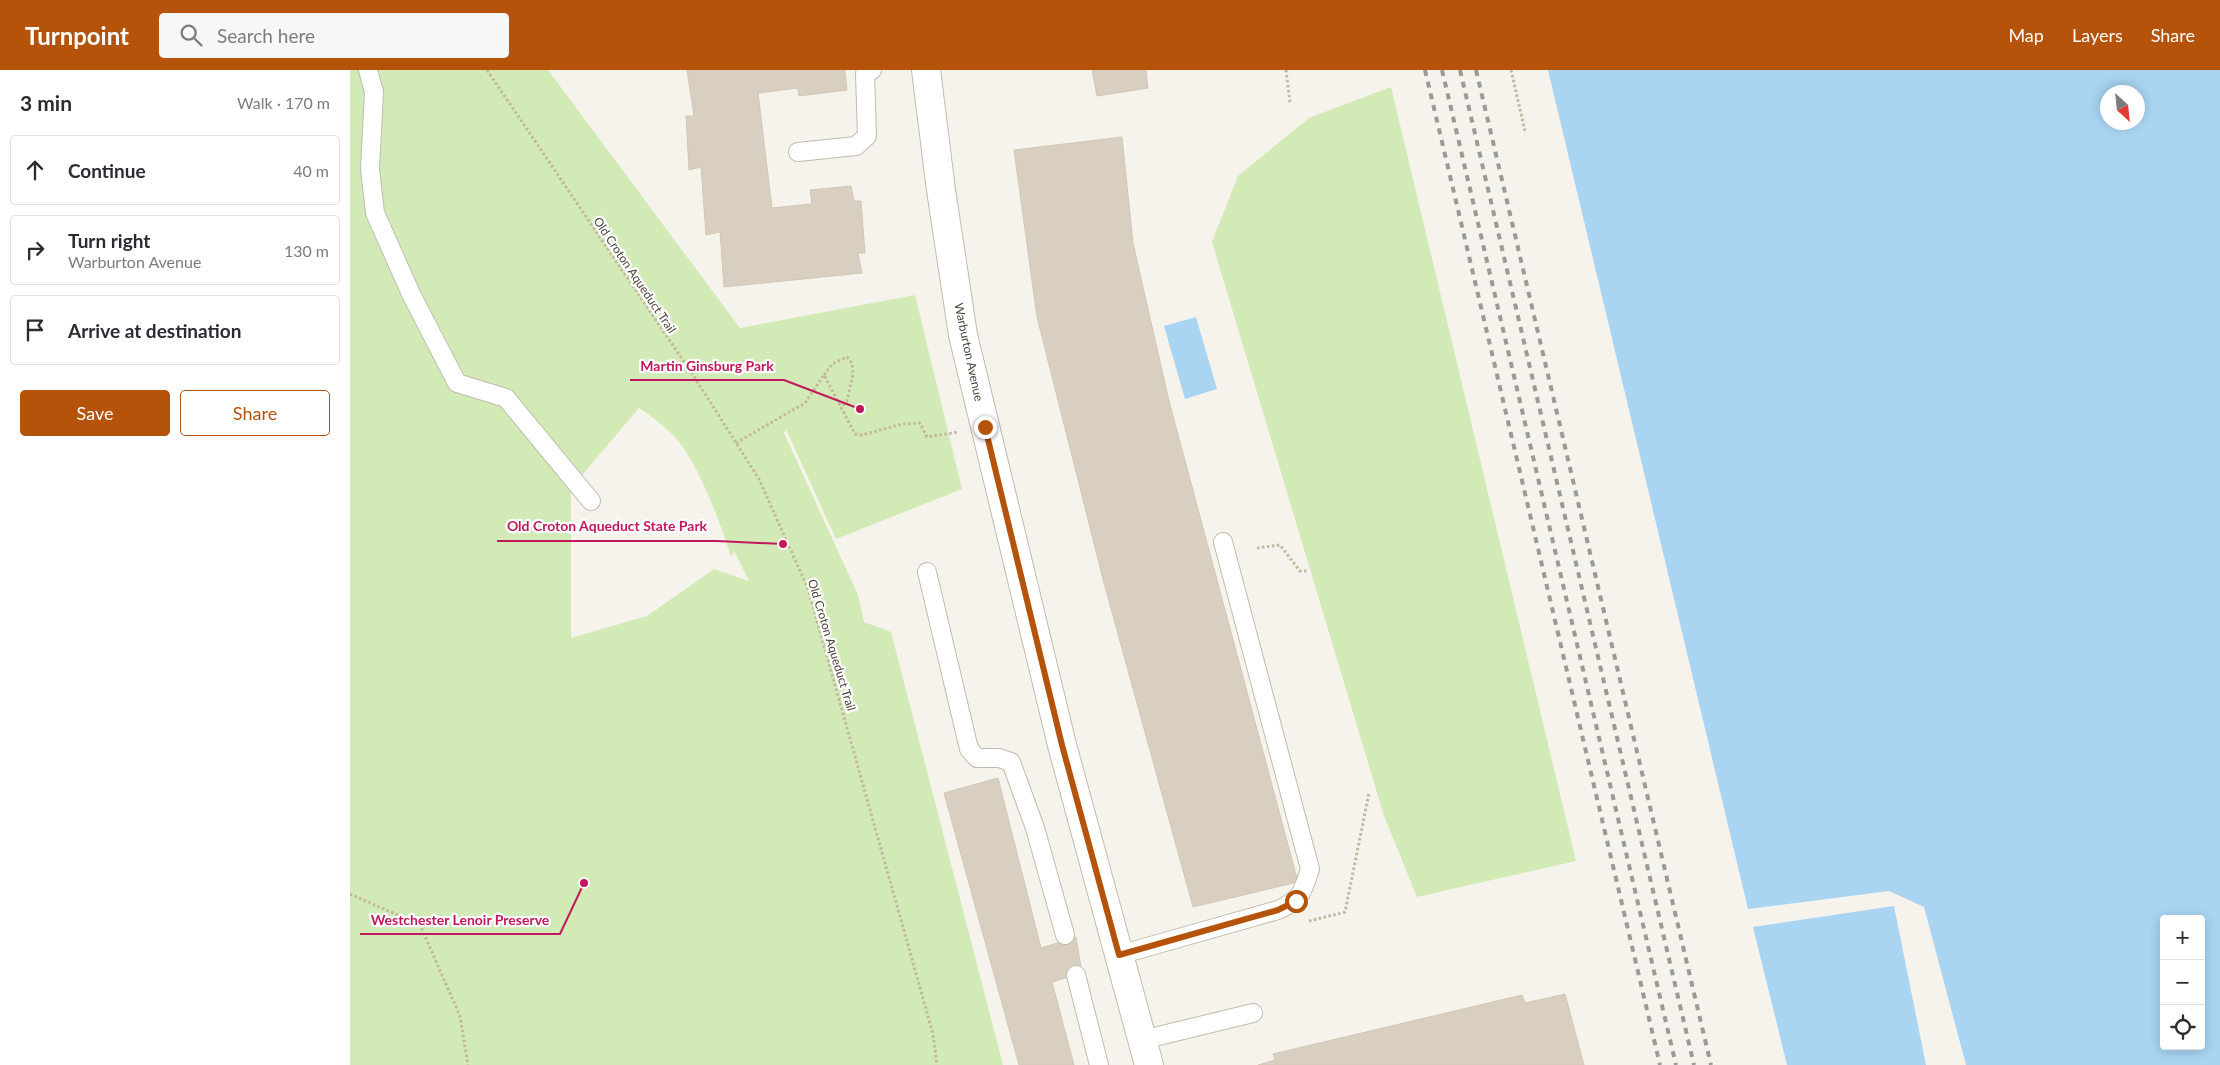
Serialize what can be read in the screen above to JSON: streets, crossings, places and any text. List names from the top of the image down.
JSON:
{
  "streets": {
    "street": ["Warburton Avenue"],
    "path": ["Old Croton Aqueduct Trail"]
  },
  "places": ["Martin Ginsburg Park", "Old Croton Aqueduct State Park", "Westchester Lenoir Preserve"],
  "north": "bottom right",
  "page": {
    "header": "Turnpoint",
    "search": "Search here",
    "nav": ["Map", "Layers", "Share"],
    "heading": ["3 min", "Walk · 170 m"],
    "list": [
      ["Continue", "40 m"],
      ["Turn right", "Warburton Avenue", "130 m"],
      "Arrive at destination"
    ],
    "buttons": ["Save", "Share"],
    "map_buttons": ["+", "−"]
  }
}
